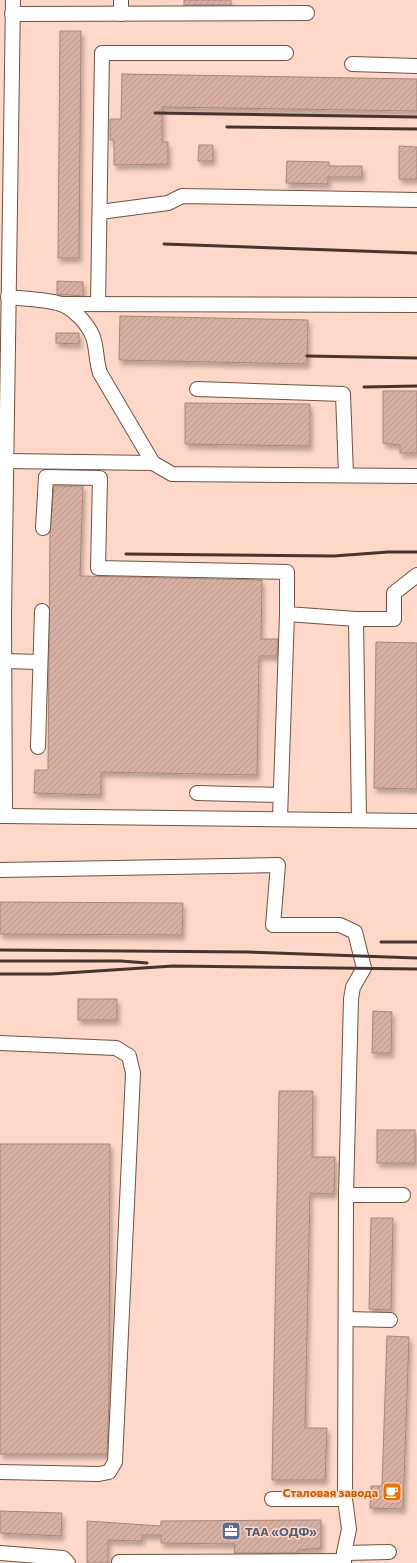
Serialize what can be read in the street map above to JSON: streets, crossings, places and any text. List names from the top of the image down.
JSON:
{
  "places": {
    "cafe": ["Сталовая завода"],
    "office": ["ТАА «ОДФ»"]
  }
}
